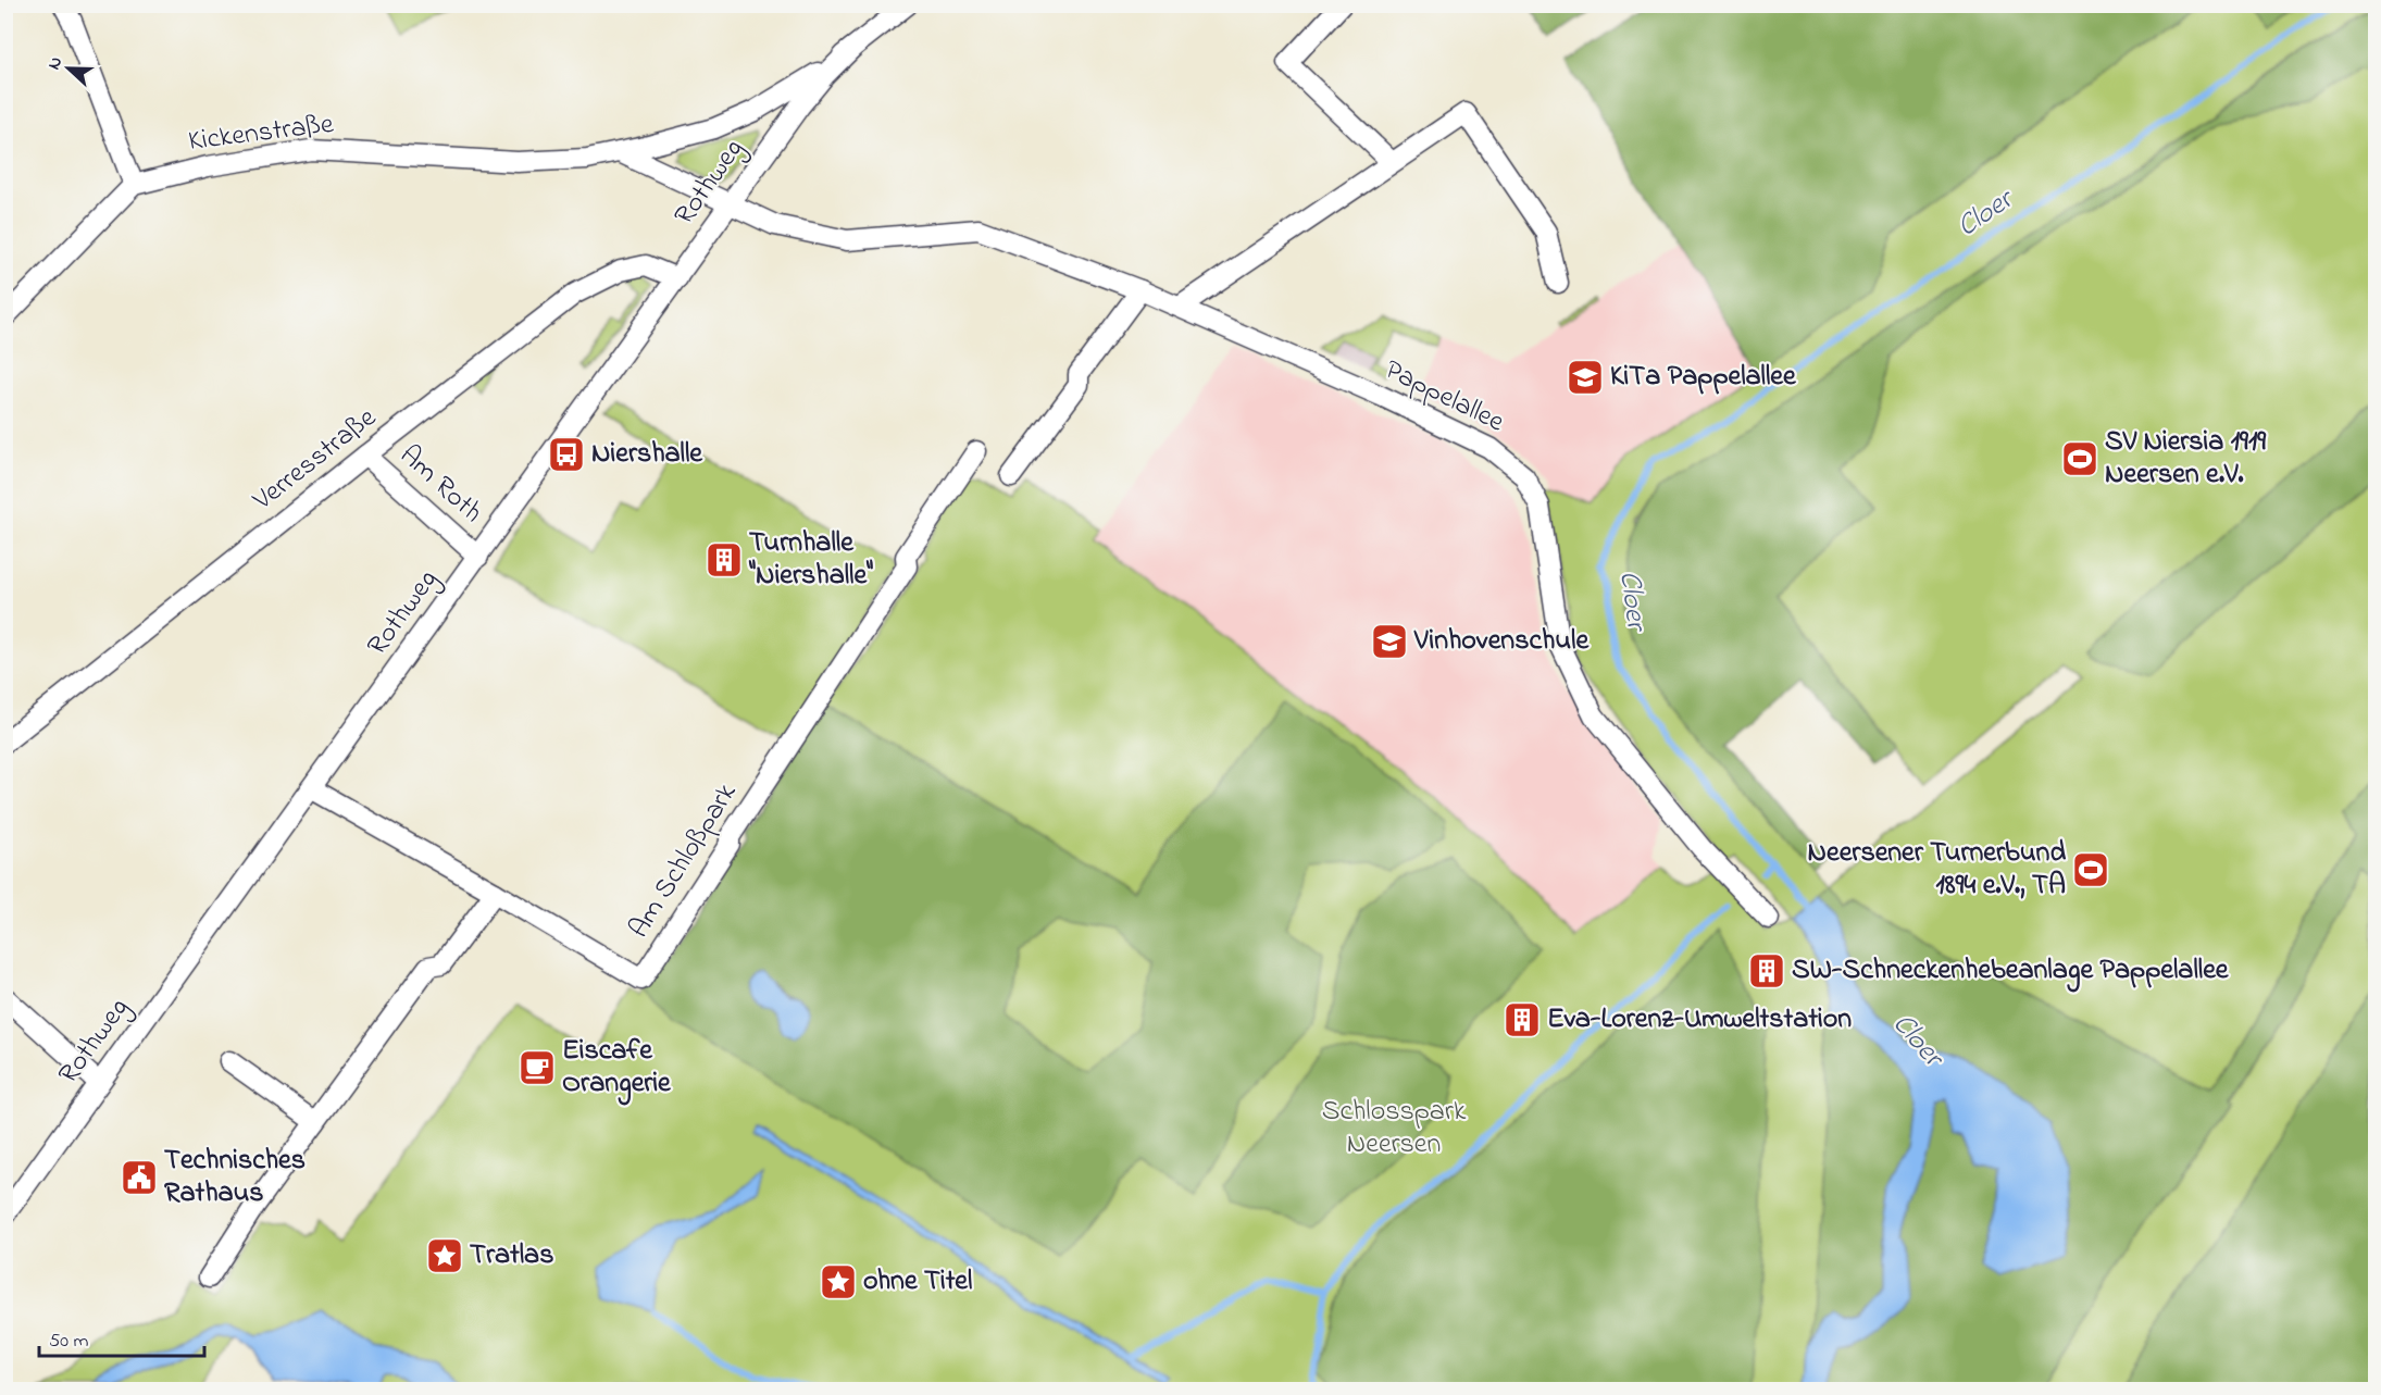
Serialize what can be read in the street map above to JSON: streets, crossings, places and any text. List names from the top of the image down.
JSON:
{
  "streets": {
    "street": [
      "Kickenstraße",
      "Rothweg",
      "Pappelallee",
      "Verresstraße",
      "Am Roth",
      "Am Schloßpark"
    ]
  },
  "crossings": [
    ["Kickenstraße", "Rothweg"],
    ["Rothweg", "Pappelallee"],
    ["Rothweg", "Verresstraße"],
    ["Rothweg", "Am Roth"],
    ["Rothweg", "Am Schloßpark"],
    ["Verresstraße", "Am Roth"]
  ],
  "water": ["Cloer"],
  "parks": ["Schlosspark Neersen"],
  "places": {
    "school or university": ["KiTa Pappelallee", "Vinhovenschule"],
    "bus stop": ["Niershalle"],
    "sports": ["SV Niersia 1919 Neersen e.V.", "Neersener Turnerbund 1894 e.V., TA"],
    "building": ["Turnhalle \"Niershalle\"", "SW-Schneckenhebeanlage Pappelallee", "Eva-Lorenz-Umweltstation"],
    "cafe": ["Eiscafe Orangerie"],
    "public building": ["Technisches Rathaus"],
    "place": ["Tratlas", "ohne Titel"]
  },
  "scale_bar": "50 m",
  "north": "left"
}
